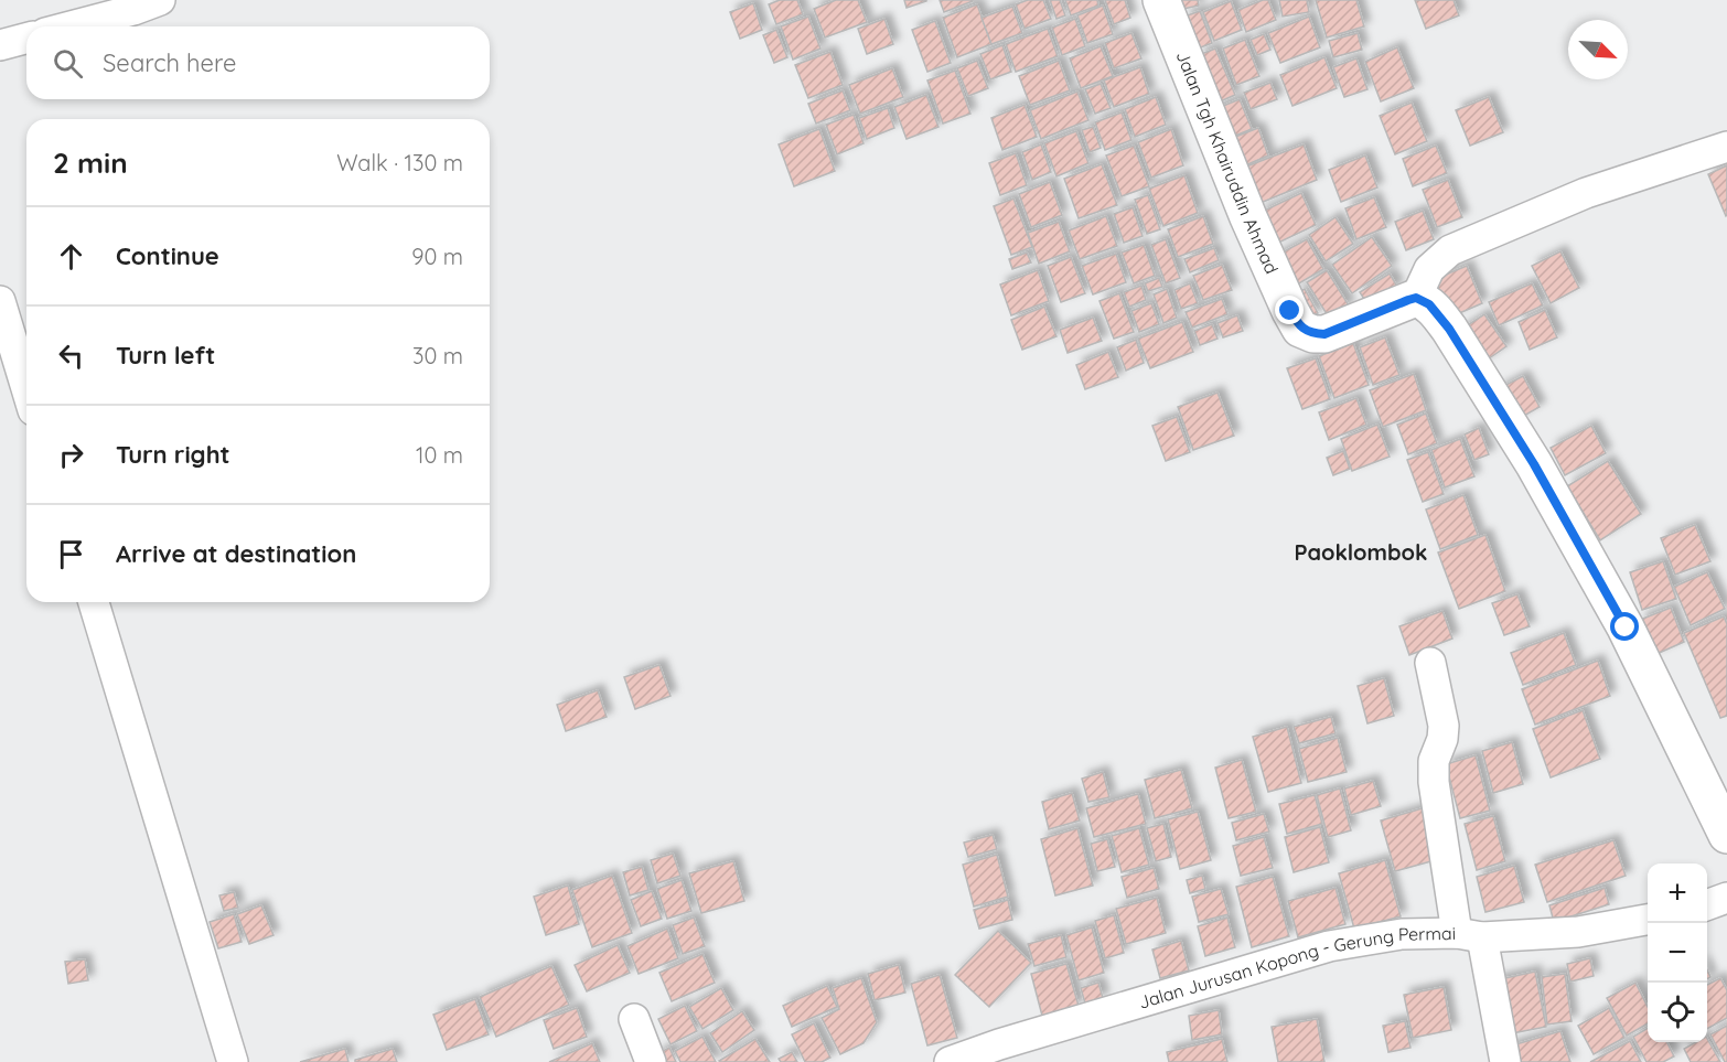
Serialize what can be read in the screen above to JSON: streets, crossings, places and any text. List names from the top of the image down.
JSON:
{
  "streets": {
    "street": ["Jalan Tgh Khairuddin Ahmad", "Jalan Jurusan Kopong - Gerung Permai"]
  },
  "districts": ["Paoklombok"],
  "north": "bottom right",
  "page": {
    "search": "Search here",
    "heading": ["2 min", "Walk · 130 m"],
    "list": [
      ["Continue", "90 m"],
      ["Turn left", "30 m"],
      ["Turn right", "10 m"],
      "Arrive at destination"
    ],
    "map_buttons": ["+", "−"]
  }
}
